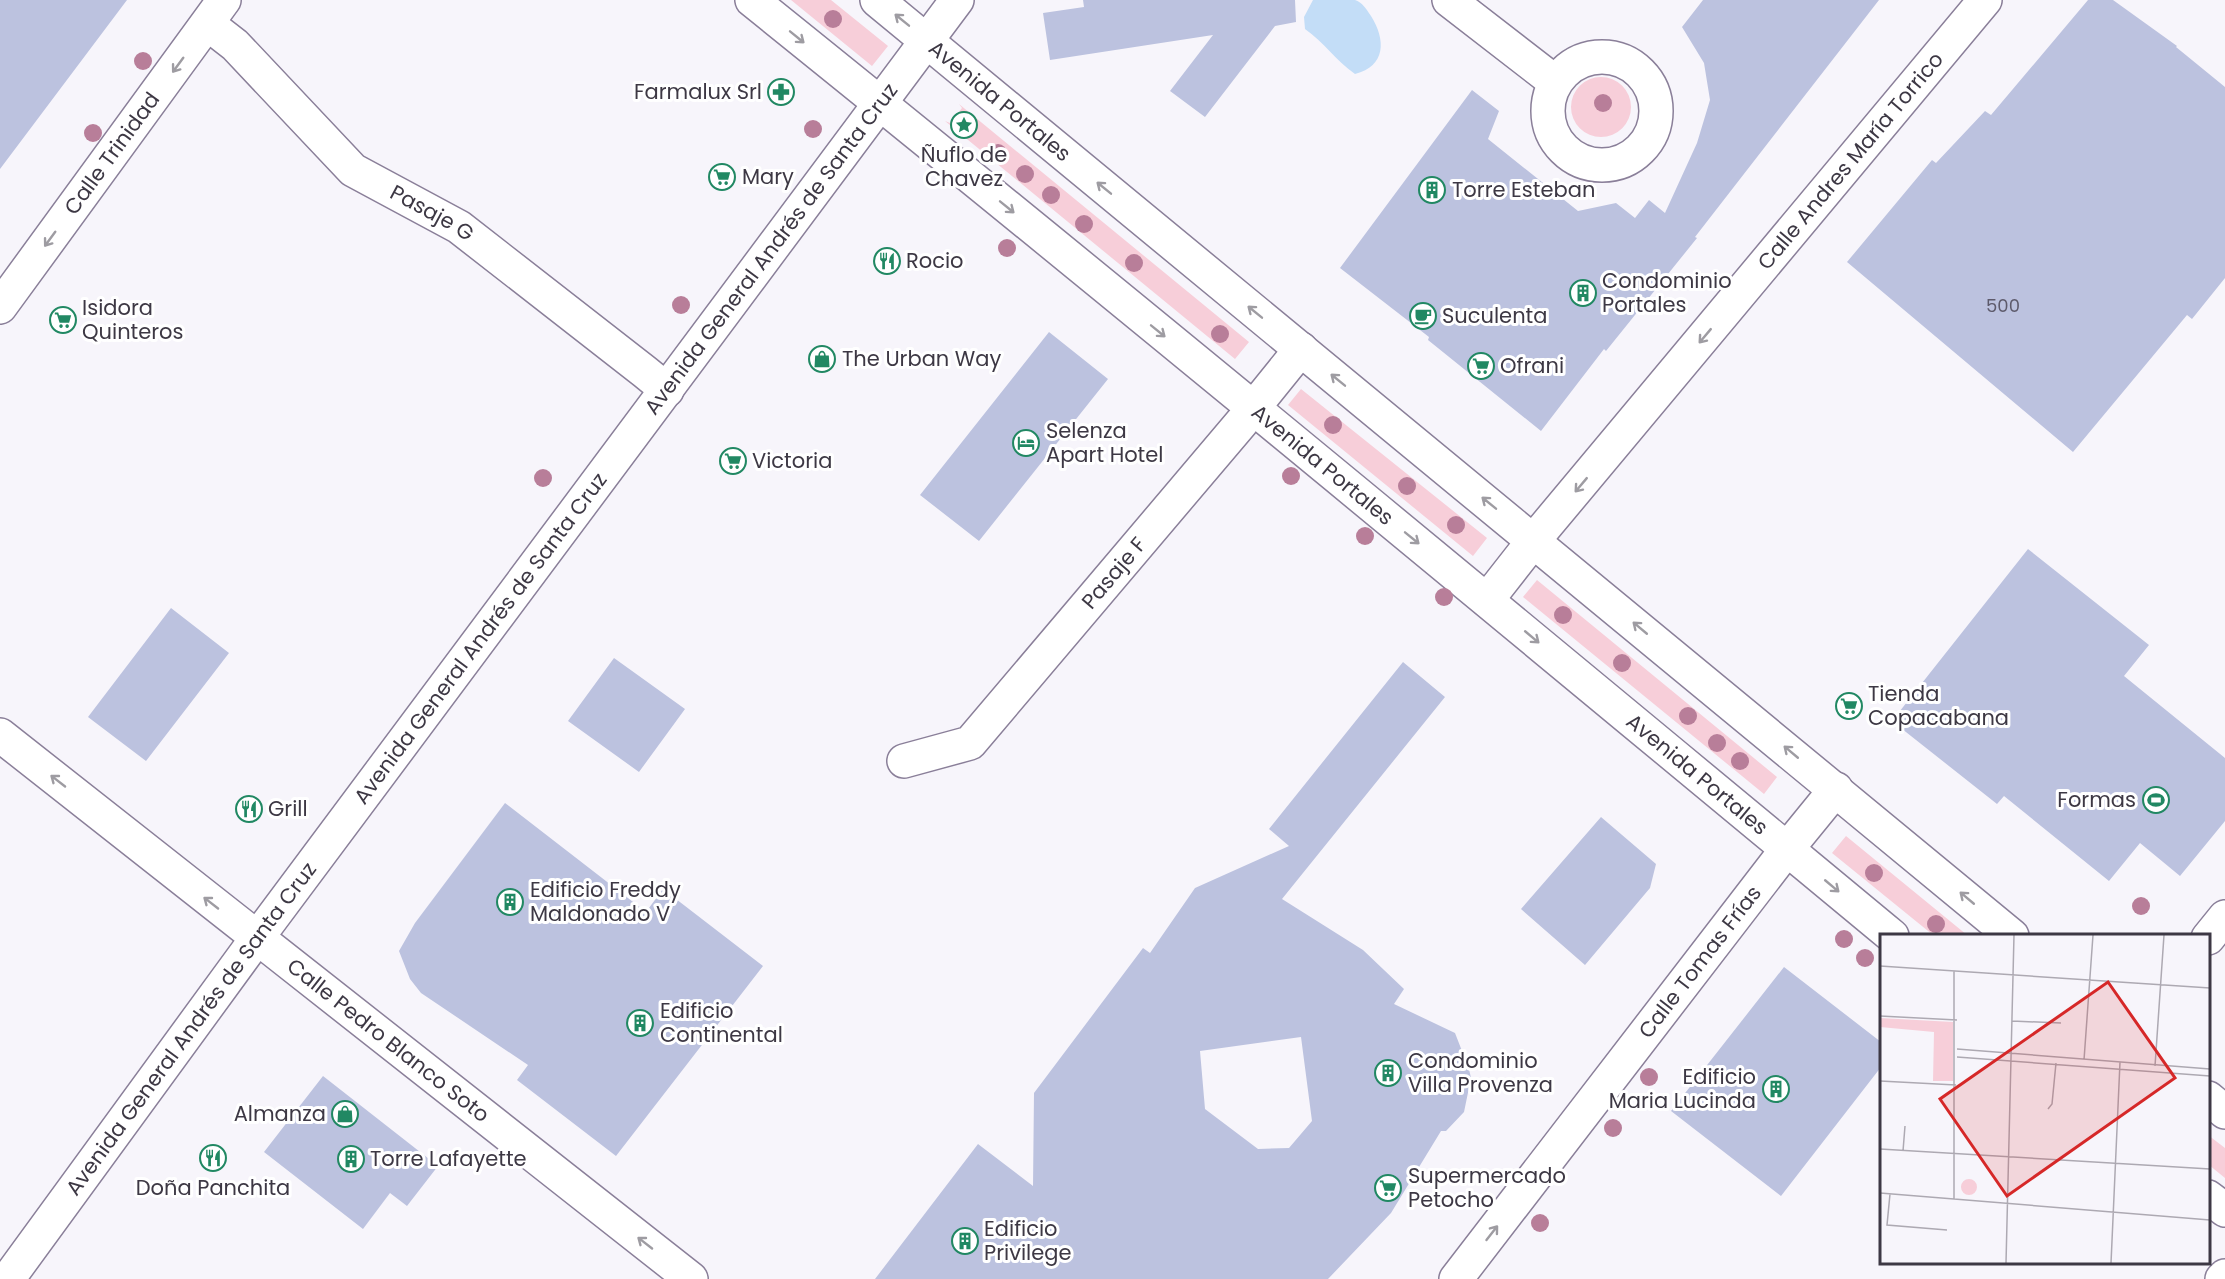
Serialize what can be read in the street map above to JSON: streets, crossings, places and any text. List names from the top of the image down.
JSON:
{
  "streets": {
    "street": [
      "Avenida Portales",
      "Calle Trinidad",
      "Calle Andres María Torrico",
      "Pasaje G",
      "Avenida General Andrés de Santa Cruz",
      "Pasaje F",
      "Calle Tomas Frías",
      "Calle Pedro Blanco Soto"
    ]
  },
  "crossings": [
    ["Avenida Portales", "Calle Andres María Torrico"],
    ["Avenida Portales", "Avenida General Andrés de Santa Cruz"],
    ["Avenida Portales", "Pasaje F"],
    ["Avenida Portales", "Calle Tomas Frías"],
    ["Calle Trinidad", "Pasaje G"],
    ["Pasaje G", "Avenida General Andrés de Santa Cruz"],
    ["Avenida General Andrés de Santa Cruz", "Calle Pedro Blanco Soto"]
  ],
  "one_way": [
    "Calle Trinidad",
    "Calle Andres María Torrico",
    "Calle Tomas Frías",
    "Calle Pedro Blanco Soto"
  ],
  "places": {
    "pharmacy": ["Farmalux Srl"],
    "place": ["Ñuflo de Chavez"],
    "supermarket": [
      "Mary",
      "Isidora Quinteros",
      "Ofrani",
      "Victoria",
      "Tienda Copacabana",
      "Supermercado Petocho"
    ],
    "building": [
      "Torre Esteban",
      "Condominio Portales",
      "Edificio Freddy Maldonado V",
      "Edificio Continental",
      "Condominio Villa Provenza",
      "Edificio Maria Lucinda",
      "Torre Lafayette",
      "Edificio Privilege"
    ],
    "restaurant": ["Rocio", "Grill", "Doña Panchita"],
    "cafe": ["Suculenta"],
    "shop": ["The Urban Way", "Almanza"],
    "hotel": ["Selenza Apart Hotel"],
    "sports": ["Formas"]
  },
  "house_numbers": ["500"]
}
